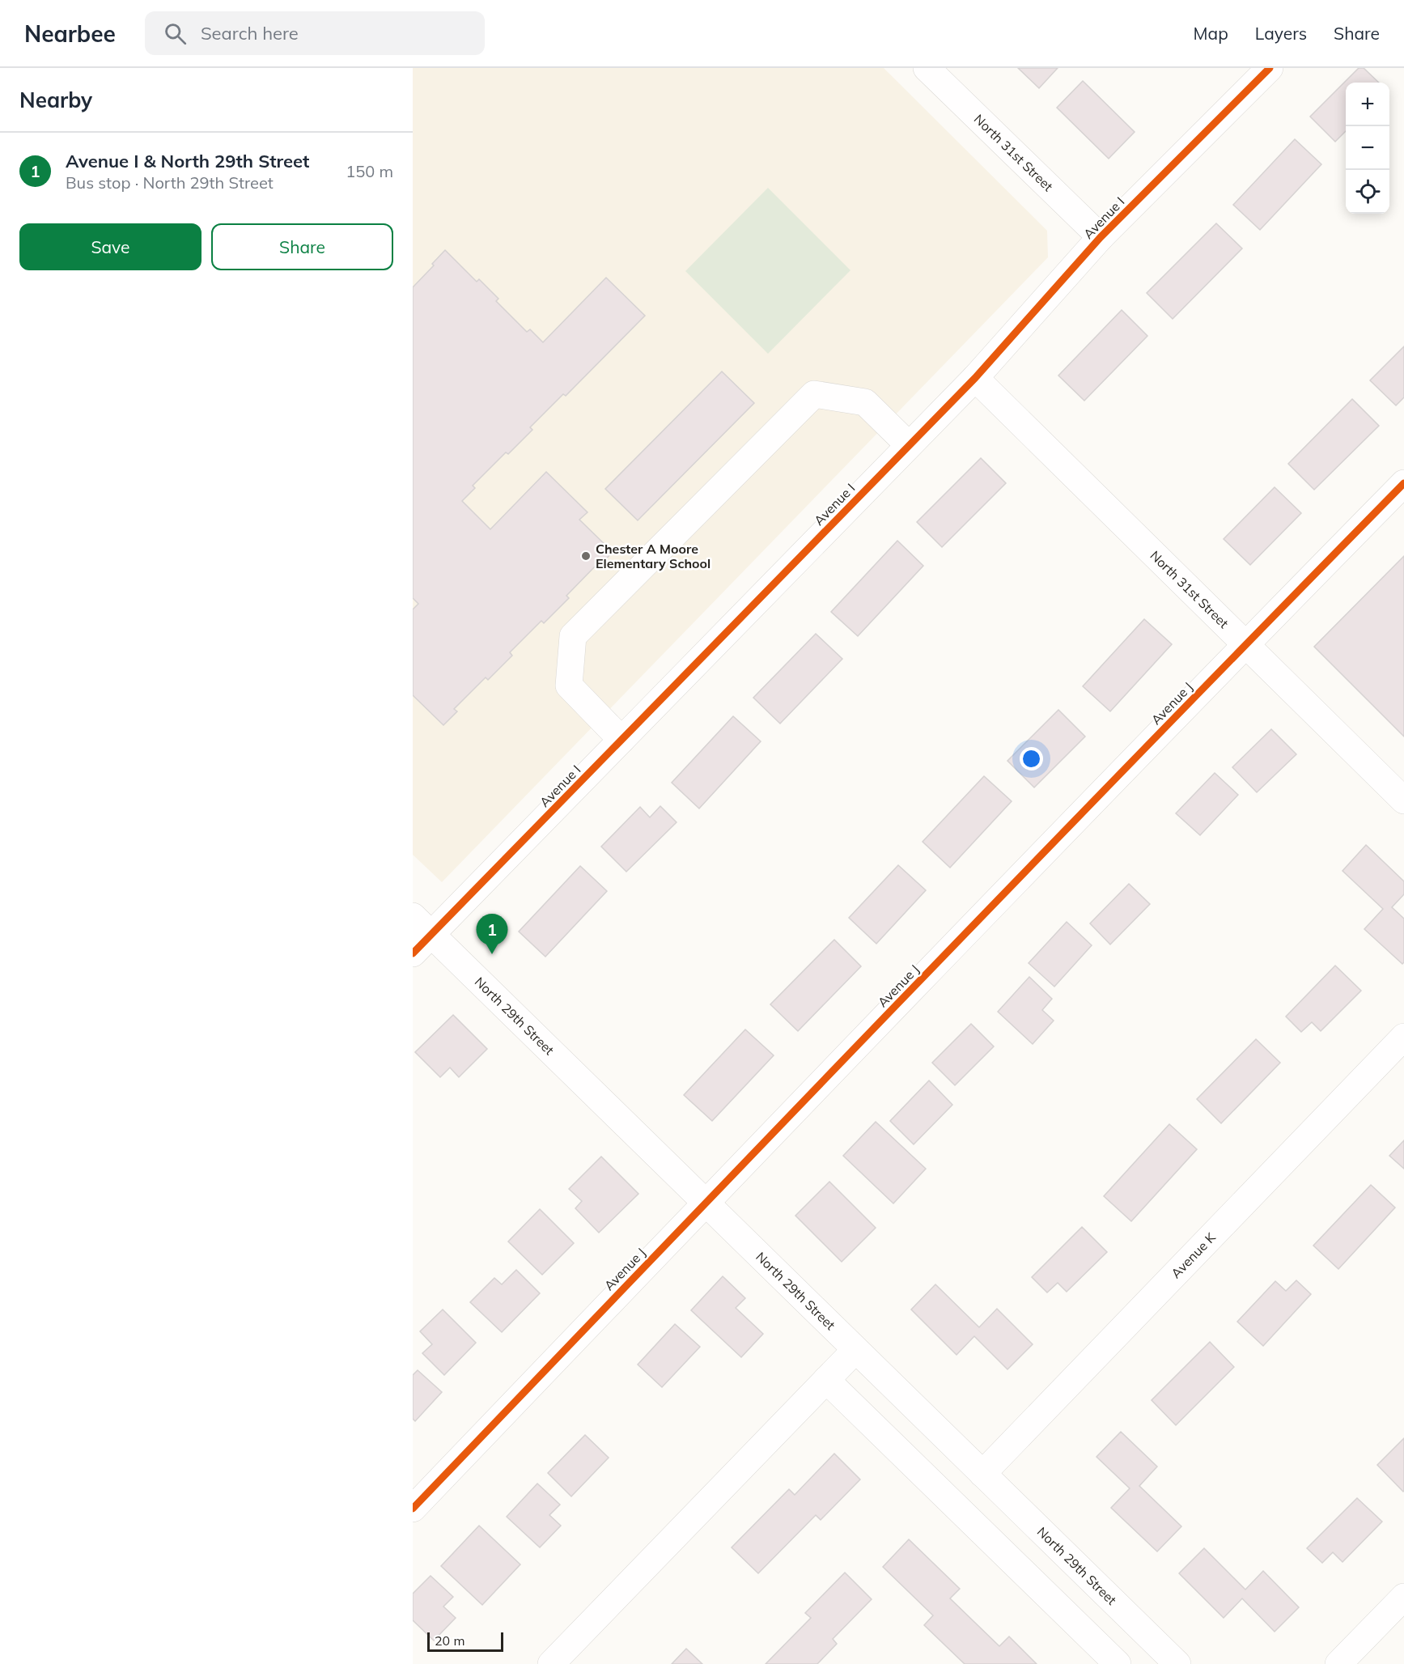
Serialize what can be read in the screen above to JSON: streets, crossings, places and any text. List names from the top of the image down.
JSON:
{
  "streets": {
    "street": [
      "North 31st Street",
      "Avenue I",
      "Avenue J",
      "North 29th Street",
      "Avenue K"
    ]
  },
  "crossings": [
    ["North 31st Street", "Avenue I"],
    ["North 31st Street", "Avenue J"],
    ["Avenue I", "North 29th Street"],
    ["Avenue J", "North 29th Street"],
    ["North 29th Street", "Avenue K"]
  ],
  "places": ["Chester A Moore Elementary School"],
  "scale_bar": "20 m",
  "page": {
    "header": "Nearbee",
    "search": "Search here",
    "nav": ["Map", "Layers", "Share"],
    "heading": "Nearby",
    "map_buttons": ["+", "−"],
    "list": [
      {
        "mark": "1",
        "name": "Avenue I & North 29th Street",
        "note": "Bus stop · North 29th Street",
        "value": "150 m"
      }
    ],
    "buttons": ["Save", "Share"],
    "pins": "1",
    "scale": "20 m"
  }
}
